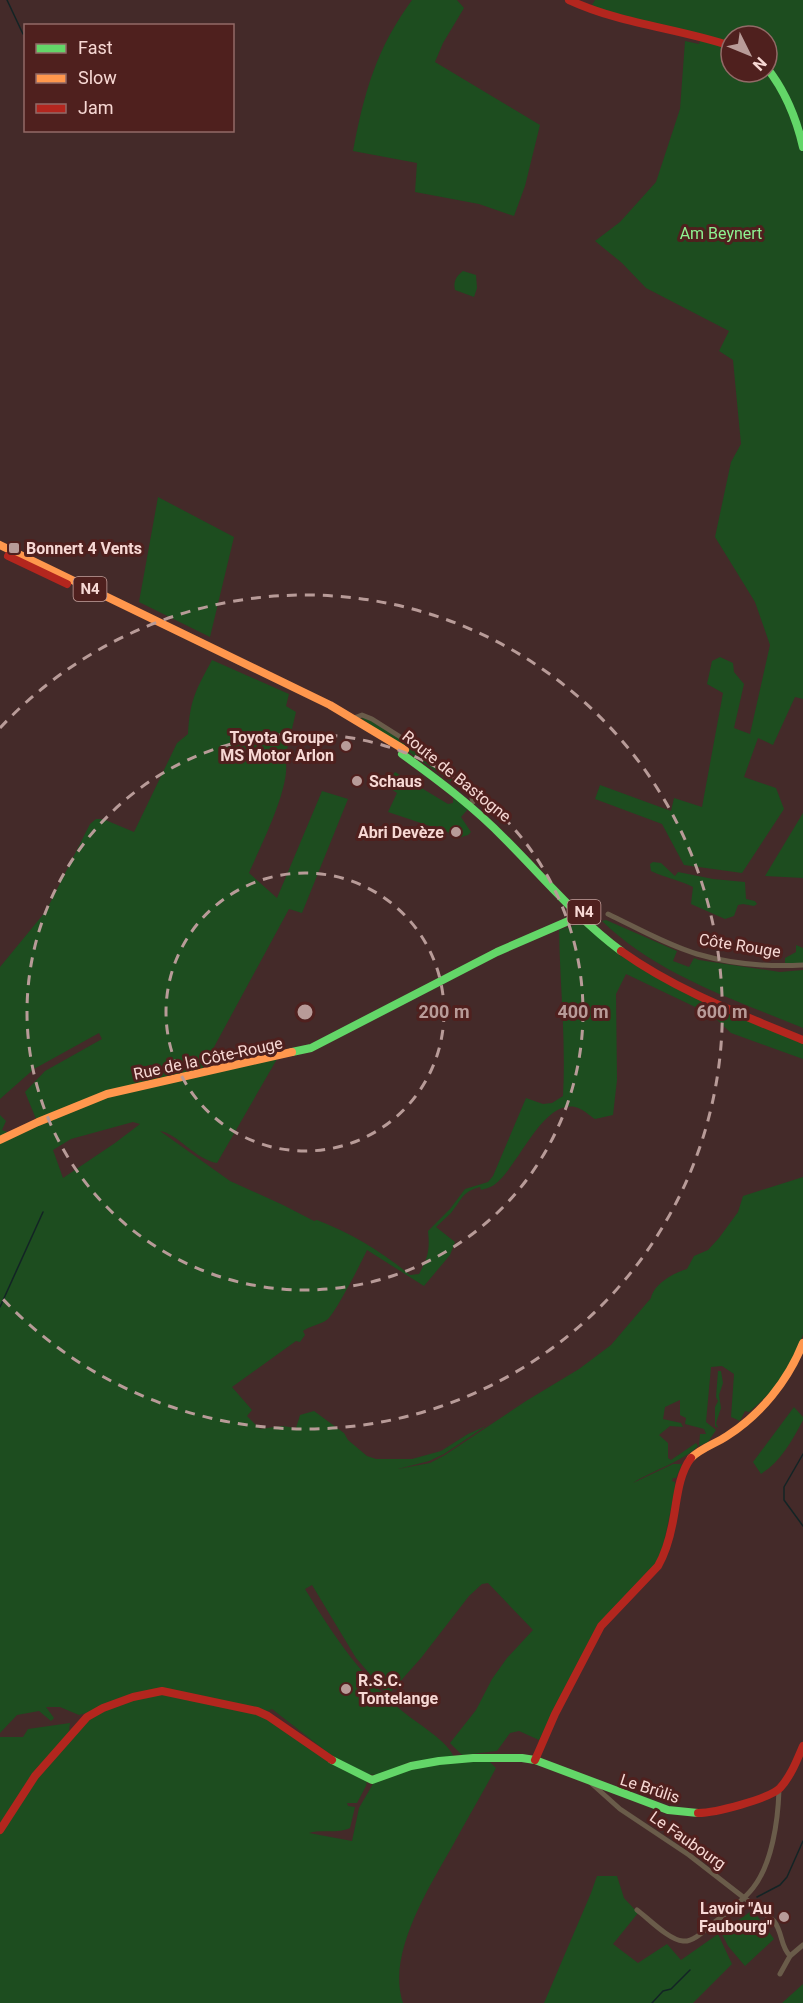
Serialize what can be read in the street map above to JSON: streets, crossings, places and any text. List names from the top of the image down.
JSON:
{
  "streets": {
    "main road": [
      "N4",
      "Route de Bastogne",
      "Rue de la Côte-Rouge",
      "Le Brûlis"
    ],
    "street": ["Côte Rouge", "Le Faubourg"]
  },
  "crossings": [
    ["Route de Bastogne", "Rue de la Côte-Rouge"],
    ["Le Brûlis", "Le Faubourg"]
  ],
  "parks": ["Am Beynert"],
  "places": {
    "transit": ["Bonnert 4 Vents"],
    "other": [
      "Toyota Groupe MS Motor Arlon",
      "Schaus",
      "Abri Devèze",
      "R.S.C. Tontelange",
      "Lavoir \"Au Faubourg\""
    ]
  },
  "legend": ["Fast", "Slow", "Jam"],
  "north": "bottom right",
  "rings": ["200 m", "400 m", "600 m"]
}
